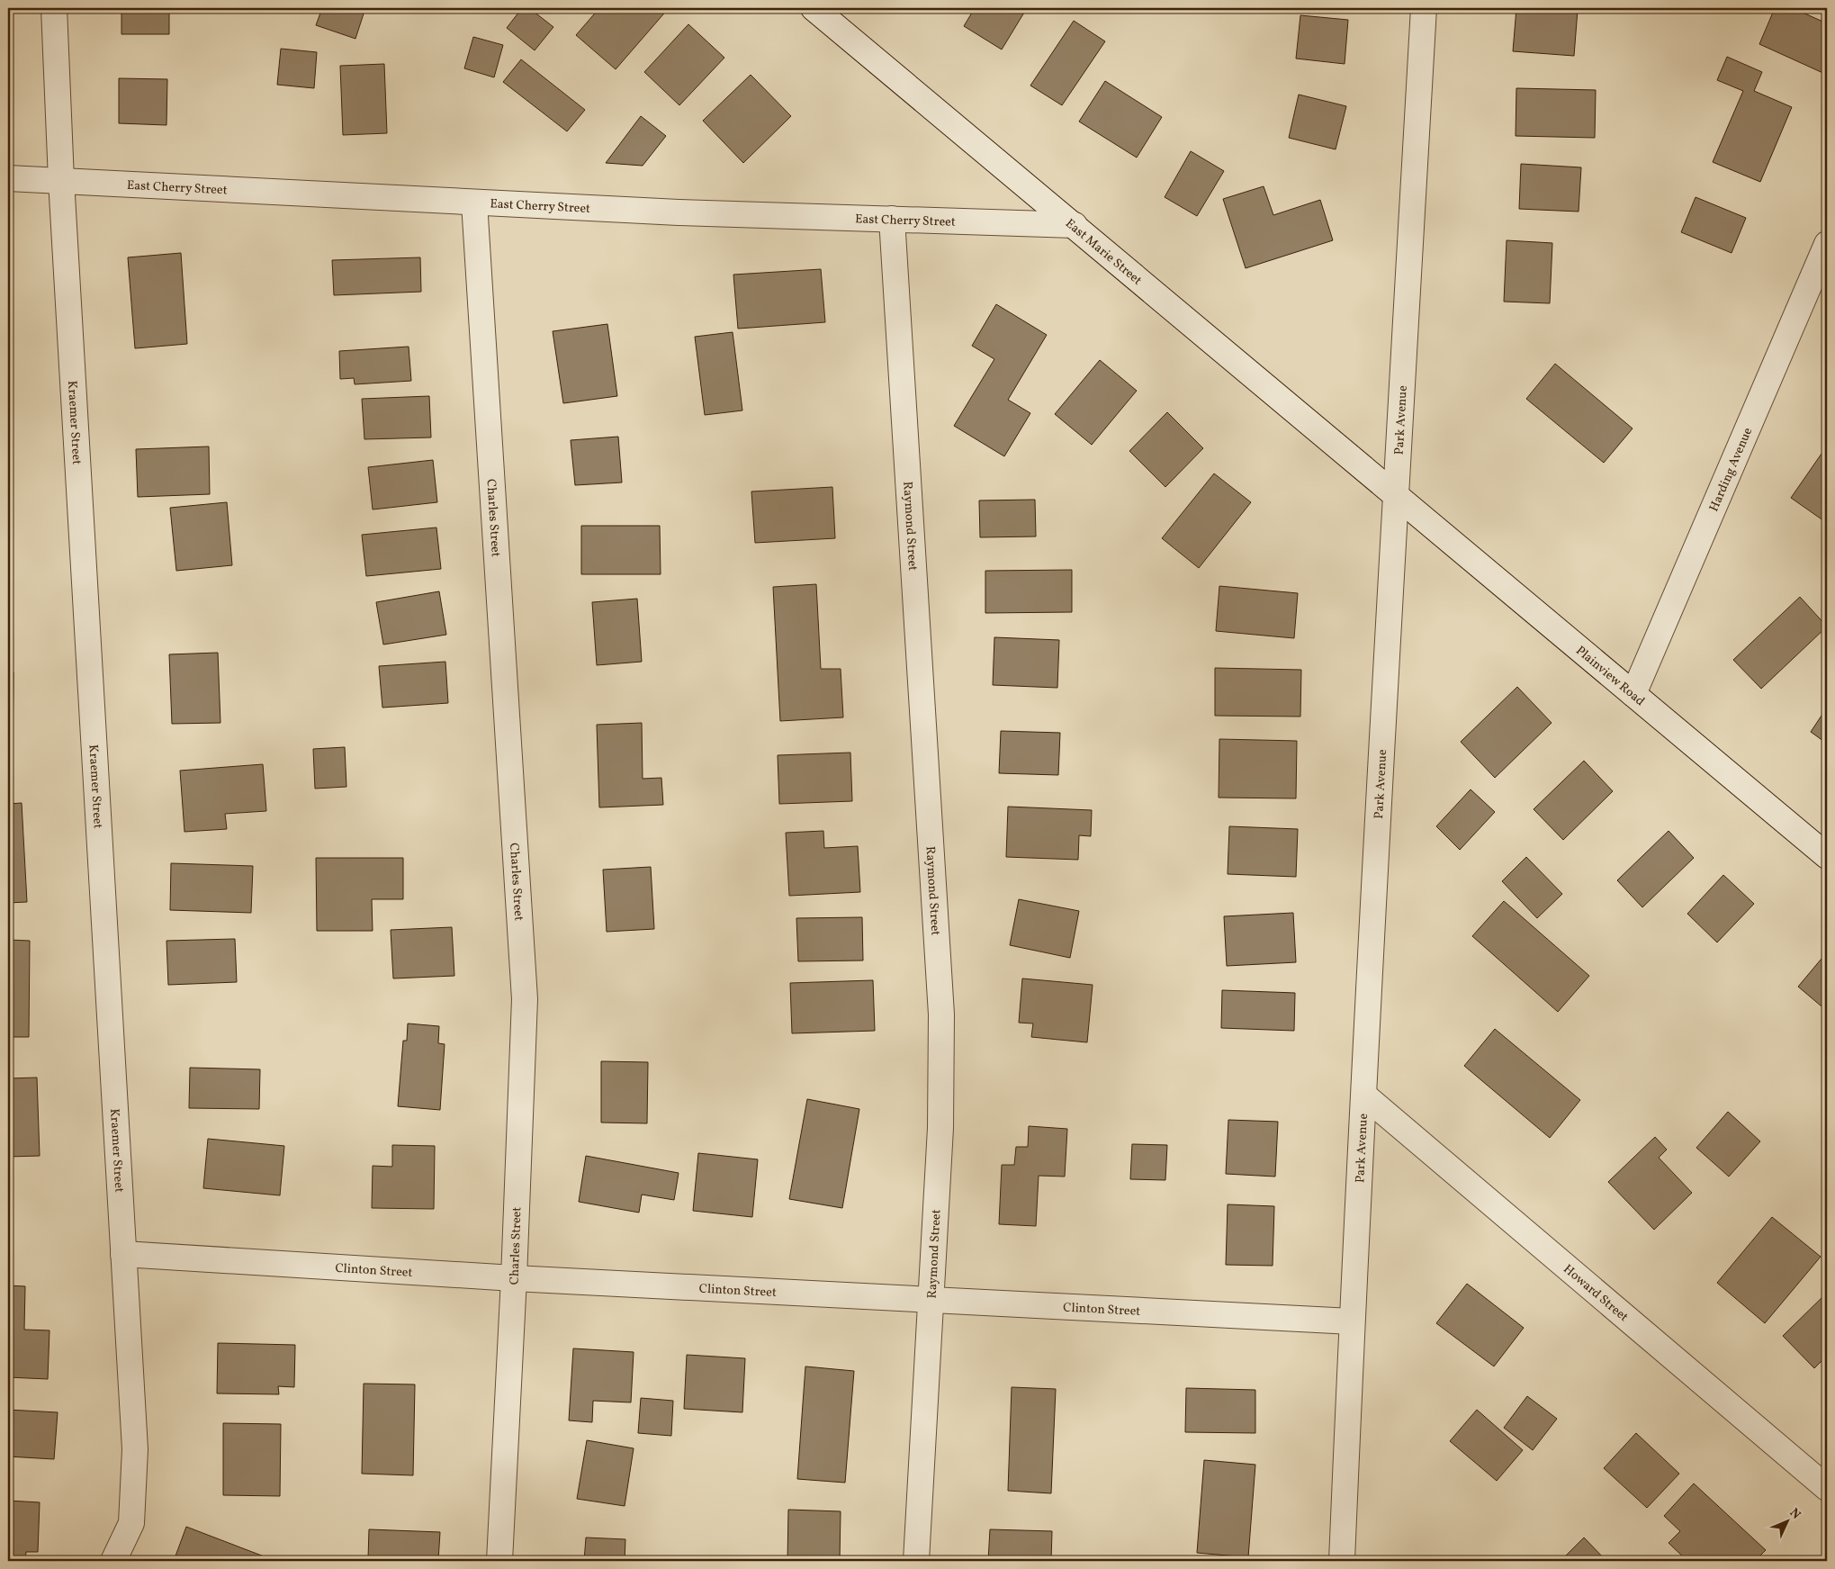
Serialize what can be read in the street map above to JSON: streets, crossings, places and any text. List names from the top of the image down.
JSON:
{
  "streets": {
    "street": [
      "East Cherry Street",
      "East Marie Street",
      "Park Avenue",
      "Kraemer Street",
      "Harding Avenue",
      "Charles Street",
      "Raymond Street",
      "Plainview Road",
      "Clinton Street",
      "Howard Street"
    ]
  },
  "crossings": [
    ["East Cherry Street", "East Marie Street"],
    ["East Cherry Street", "Kraemer Street"],
    ["East Cherry Street", "Charles Street"],
    ["East Cherry Street", "Raymond Street"],
    ["East Marie Street", "Park Avenue"],
    ["East Marie Street", "Plainview Road"],
    ["Park Avenue", "Plainview Road"],
    ["Park Avenue", "Clinton Street"],
    ["Park Avenue", "Howard Street"],
    ["Kraemer Street", "Clinton Street"],
    ["Harding Avenue", "Plainview Road"],
    ["Charles Street", "Clinton Street"],
    ["Raymond Street", "Clinton Street"]
  ],
  "north": "top right"
}
